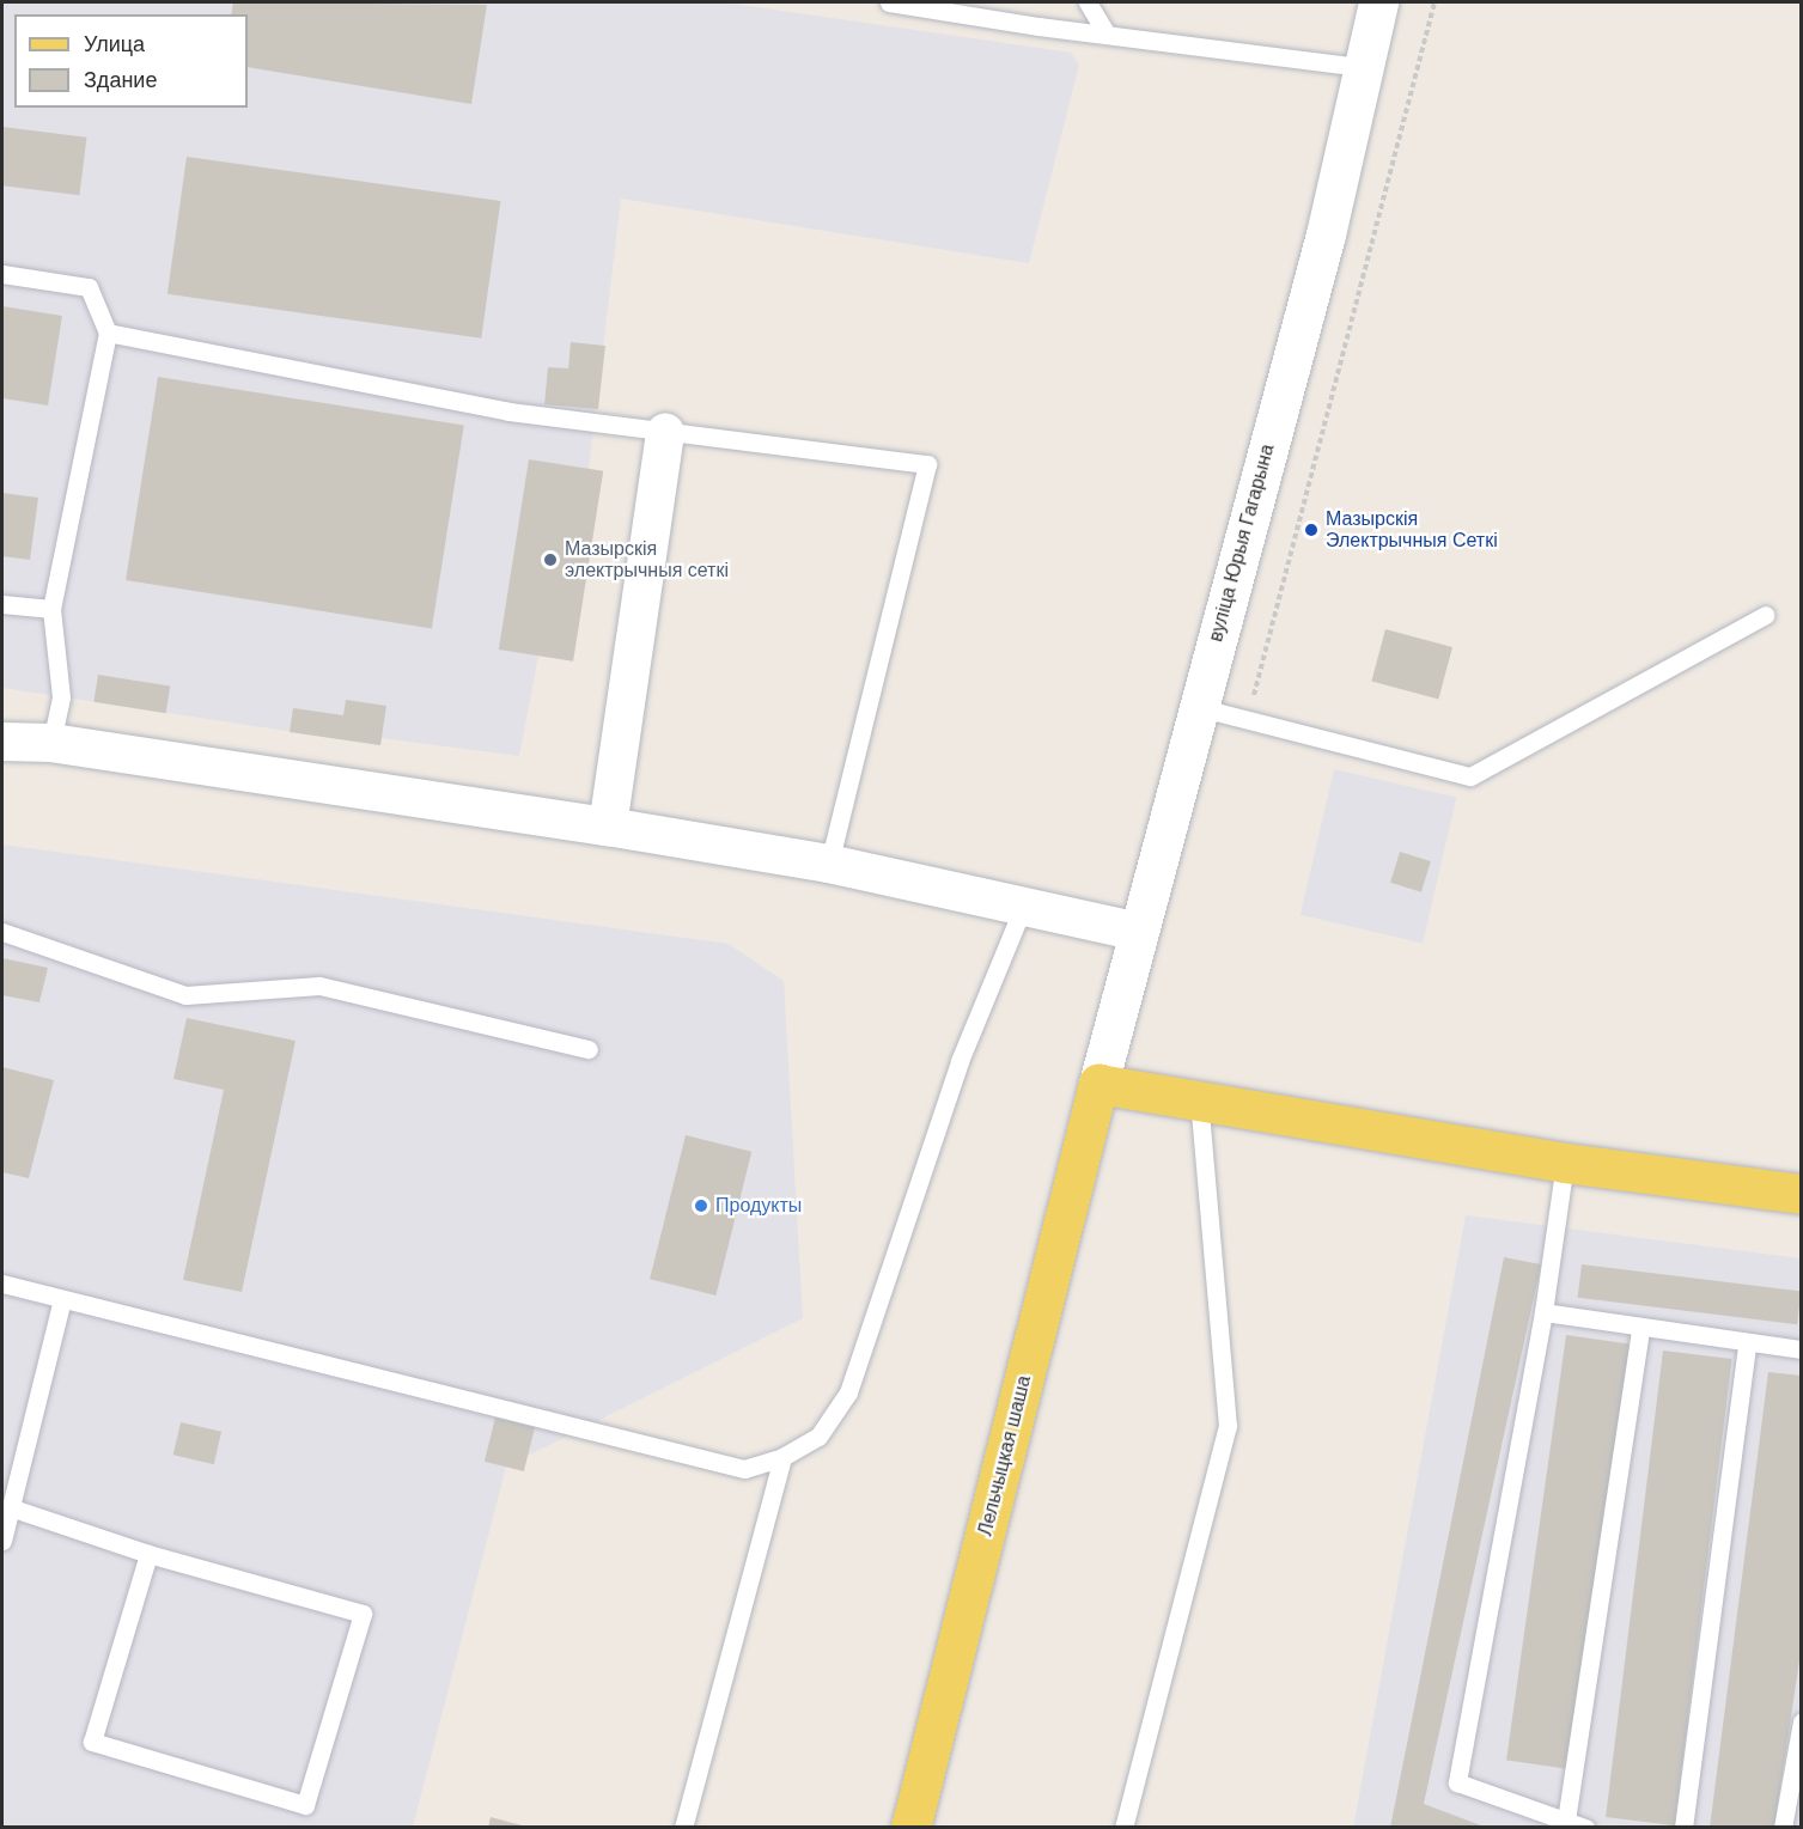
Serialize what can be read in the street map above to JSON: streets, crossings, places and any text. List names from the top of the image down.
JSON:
{
  "streets": {
    "main road": ["вуліца Юрыя Гагарына", "Лельчыцкая шаша"]
  },
  "crossings": [
    ["вуліца Юрыя Гагарына", "Лельчыцкая шаша"]
  ],
  "places": ["Мазырскія Электрычныя Сеткі", "Мазырскія электрычныя сеткі", "Продукты"],
  "legend": ["Улица", "Здание"]
}
